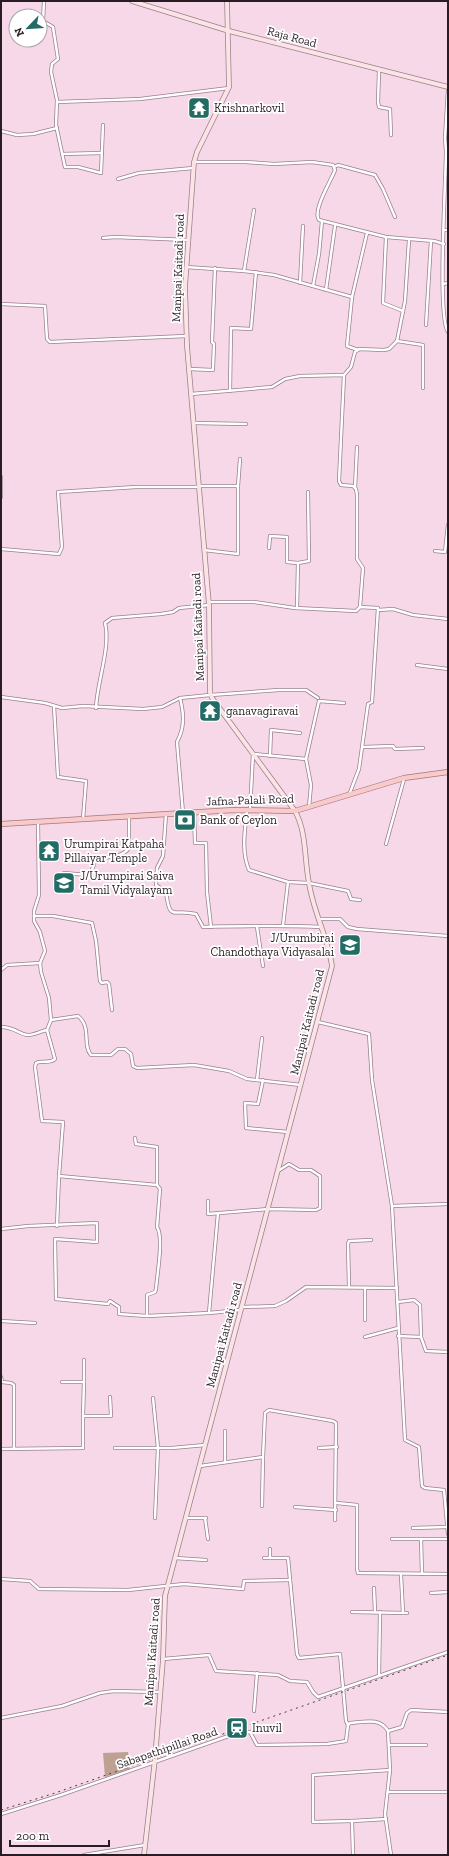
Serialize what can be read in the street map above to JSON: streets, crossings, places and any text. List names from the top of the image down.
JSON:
{
  "streets": {
    "main road": ["Raja Road", "Manipai Kaitadi road", "Jafna-Palali Road"],
    "street": ["Sabapathipillai Road"]
  },
  "crossings": [
    ["Raja Road", "Manipai Kaitadi road"],
    ["Manipai Kaitadi road", "Jafna-Palali Road"],
    ["Manipai Kaitadi road", "Sabapathipillai Road"]
  ],
  "places": {
    "temple": ["Krishnarkovil", "ganavagiravai", "Urumpirai Katpaha Pillaiyar Temple"],
    "bank": ["Bank of Ceylon"],
    "school or university": ["J/Urumpirai Saiva Tamil Vidyalayam", "J/Urumbirai Chandothaya Vidyasalai"],
    "station": ["Inuvil"]
  },
  "scale_bar": "200 m",
  "north": "bottom left"
}
